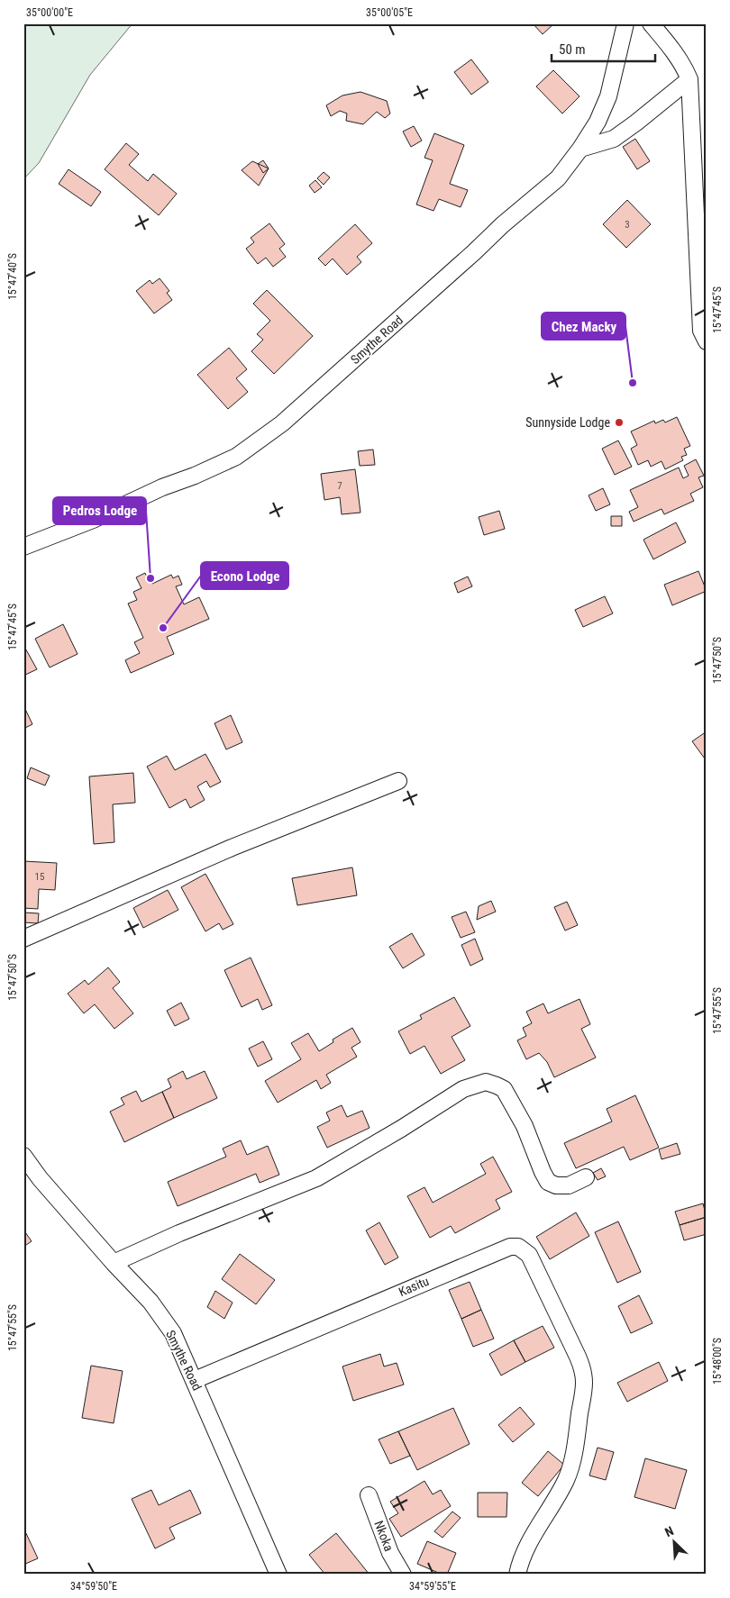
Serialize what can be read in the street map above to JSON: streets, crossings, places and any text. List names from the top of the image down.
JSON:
{
  "streets": {
    "street": ["Smythe Road", "Kasitu", "Nkoka"]
  },
  "crossings": [
    ["Smythe Road", "Kasitu"]
  ],
  "places": [
    "Chez Macky",
    "Sunnyside Lodge",
    "Pedros Lodge",
    "Econo Lodge"
  ],
  "house_numbers": ["3", "7", "15"],
  "scale_bar": "50 m",
  "north": "top left",
  "coordinates": [
    "35°00'00\"E",
    "35°00'05\"E",
    "15°47'40\"S",
    "15°47'45\"S",
    "15°47'50\"S",
    "15°47'55\"S",
    "15°48'00\"S",
    "34°59'50\"E",
    "34°59'55\"E"
  ]
}
